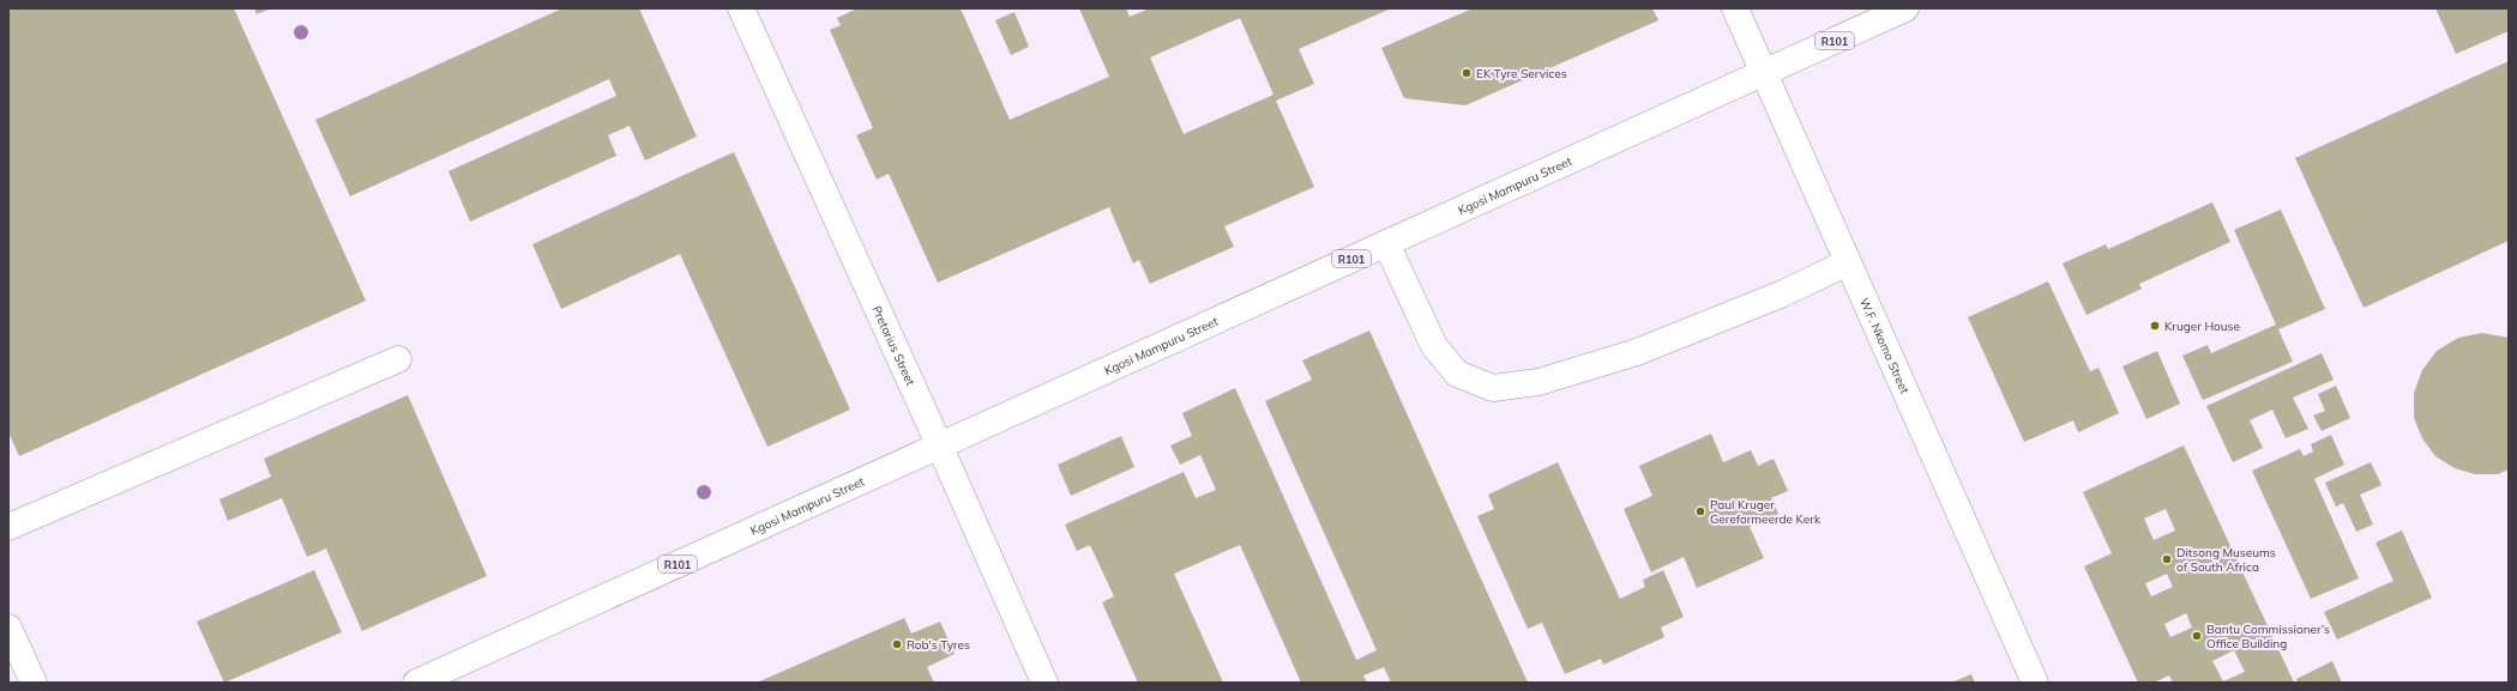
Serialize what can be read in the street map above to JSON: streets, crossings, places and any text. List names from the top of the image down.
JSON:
{
  "streets": {
    "main road": [
      "R101",
      "Kgosi Mampuru Street",
      "Pretorius Street",
      "W.F. Nkomo Street"
    ]
  },
  "crossings": [
    ["Kgosi Mampuru Street", "Pretorius Street"],
    ["Kgosi Mampuru Street", "W.F. Nkomo Street"]
  ],
  "places": [
    "EK Tyre Services",
    "Kruger House",
    "Paul Kruger Gereformeerde Kerk",
    "Ditsong Museums of South Africa",
    "Bantu Commissioner’s Office Building",
    "Rob's Tyres"
  ]
}
